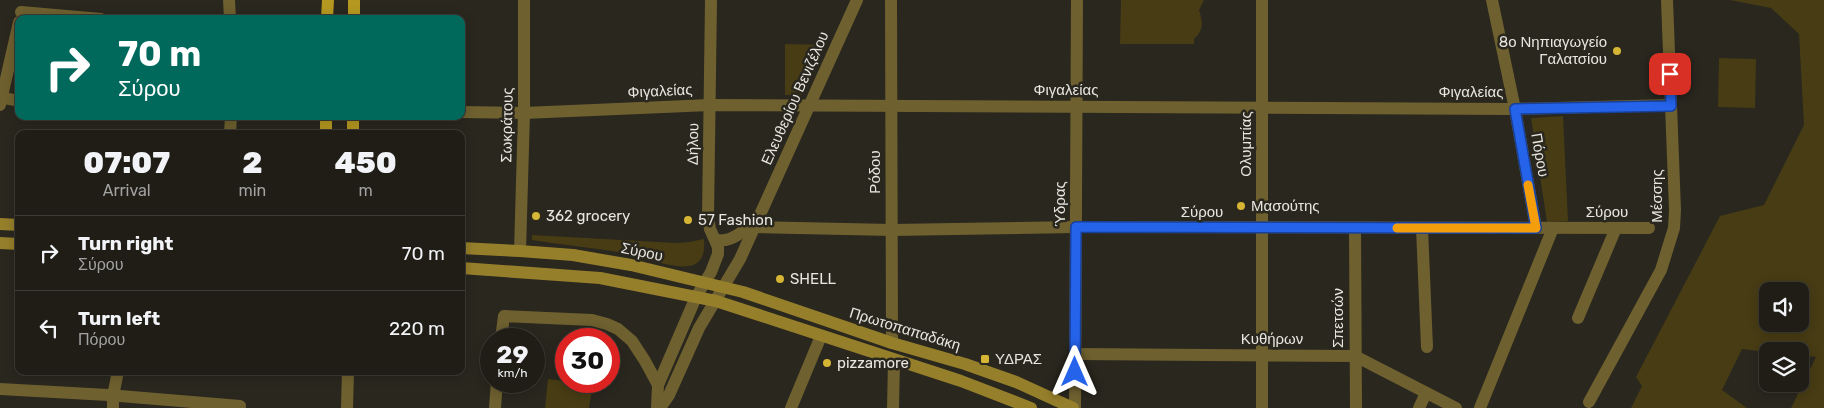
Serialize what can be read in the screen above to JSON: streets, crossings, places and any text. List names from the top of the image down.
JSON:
{
  "streets": {
    "main road": ["Σύρου", "Πρωτοπαπαδάκη"],
    "street": [
      "Φιγαλείας",
      "Ελευθερίου Βενιζέλου",
      "Σωκράτους",
      "Δήλου",
      "Ολυμπίας",
      "Πόρου",
      "Ρόδου",
      "Μέσσης",
      "Ύδρας",
      "Σπετσών",
      "Κυθήρων"
    ]
  },
  "crossings": [
    ["Φιγαλείας", "Ελευθερίου Βενιζέλου"],
    ["Φιγαλείας", "Σωκράτους"],
    ["Φιγαλείας", "Δήλου"],
    ["Φιγαλείας", "Ολυμπίας"],
    ["Φιγαλείας", "Πόρου"],
    ["Φιγαλείας", "Ρόδου"],
    ["Φιγαλείας", "Μέσσης"],
    ["Φιγαλείας", "Ύδρας"],
    ["Ελευθερίου Βενιζέλου", "Δήλου"],
    ["Ελευθερίου Βενιζέλου", "Σύρου"],
    ["Ελευθερίου Βενιζέλου", "Πρωτοπαπαδάκη"],
    ["Σωκράτους", "Σύρου"],
    ["Δήλου", "Σύρου"],
    ["Δήλου", "Πρωτοπαπαδάκη"],
    ["Ολυμπίας", "Σύρου"],
    ["Ολυμπίας", "Κυθήρων"],
    ["Πόρου", "Σύρου"],
    ["Ρόδου", "Σύρου"],
    ["Ρόδου", "Πρωτοπαπαδάκη"],
    ["Ύδρας", "Σύρου"],
    ["Ύδρας", "Πρωτοπαπαδάκη"],
    ["Ύδρας", "Κυθήρων"],
    ["Σύρου", "Σπετσών"],
    ["Σύρου", "Πρωτοπαπαδάκη"],
    ["Σπετσών", "Κυθήρων"]
  ],
  "places": {
    "other": [
      "8ο Νηπιαγωγείο Γαλατσίου",
      "Μασούτης",
      "362 grocery",
      "57 Fashion",
      "SHELL",
      "pizzamore"
    ],
    "transit": ["ΥΔΡΑΣ"]
  },
  "page": {
    "turn": ["70 m", "Σύρου"],
    "eta": [
      "07:07",
      "Arrival",
      "2",
      "min",
      "450",
      "m"
    ],
    "list": [
      {
        "name": "Turn right",
        "note": "Σύρου",
        "value": "70 m"
      },
      {
        "name": "Turn left",
        "note": "Πόρου",
        "value": "220 m"
      }
    ],
    "speed": "29 km/h",
    "limit": "30"
  }
}
